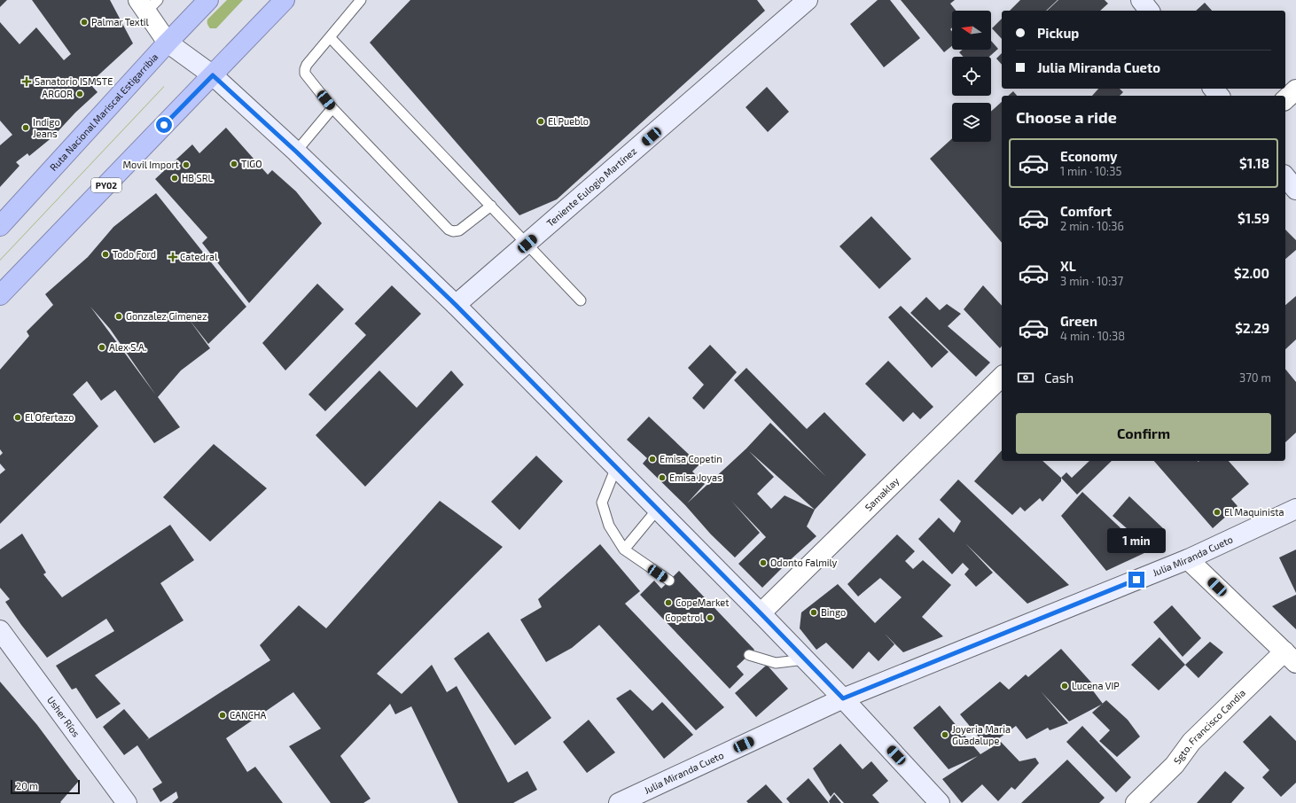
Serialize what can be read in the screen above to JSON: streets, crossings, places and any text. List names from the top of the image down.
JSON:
{
  "streets": {
    "highway": ["Ruta Nacional Mariscal Estigarribia", "PY02"],
    "main road": ["Teniente Eulogio Martínez", "Julia Miranda Cueto", "Usher Ríos"],
    "street": ["Samaklay", "Sgto. Francisco Candia"]
  },
  "places": {
    "other": [
      "Palmar Textil",
      "ARGOR",
      "El Pueblo",
      "Indigo Jeans",
      "TIGO",
      "Movil Import",
      "HB SRL",
      "Todo Ford",
      "Gonzalez Gimenez",
      "Alex S.A.",
      "El Ofertazo",
      "Emisa Copetin",
      "Emisa Joyas",
      "El Maquinista",
      "Odonto Falmily",
      "CopeMarket",
      "Bingo",
      "Copetrol",
      "Lucena VIP",
      "CANCHA",
      "Joyeria Maria Guadalupe"
    ],
    "health": ["Sanatorio ISMSTE", "Catedral"]
  },
  "scale_bar": "20 m",
  "north": "left",
  "page": {
    "banner": ["Pickup", "Julia Miranda Cueto"],
    "heading": "Choose a ride",
    "list": [
      {
        "name": "Economy",
        "note": "1 min · 10:35",
        "value": "$1.18"
      },
      {
        "name": "Comfort",
        "note": "2 min · 10:36",
        "value": "$1.59"
      },
      {
        "name": "XL",
        "note": "3 min · 10:37",
        "value": "$2.00"
      },
      {
        "name": "Green",
        "note": "4 min · 10:38",
        "value": "$2.29"
      }
    ],
    "pay": ["Cash", "370 m"],
    "buttons": "Confirm",
    "bubble": "1 min",
    "scale": "20 m"
  }
}
